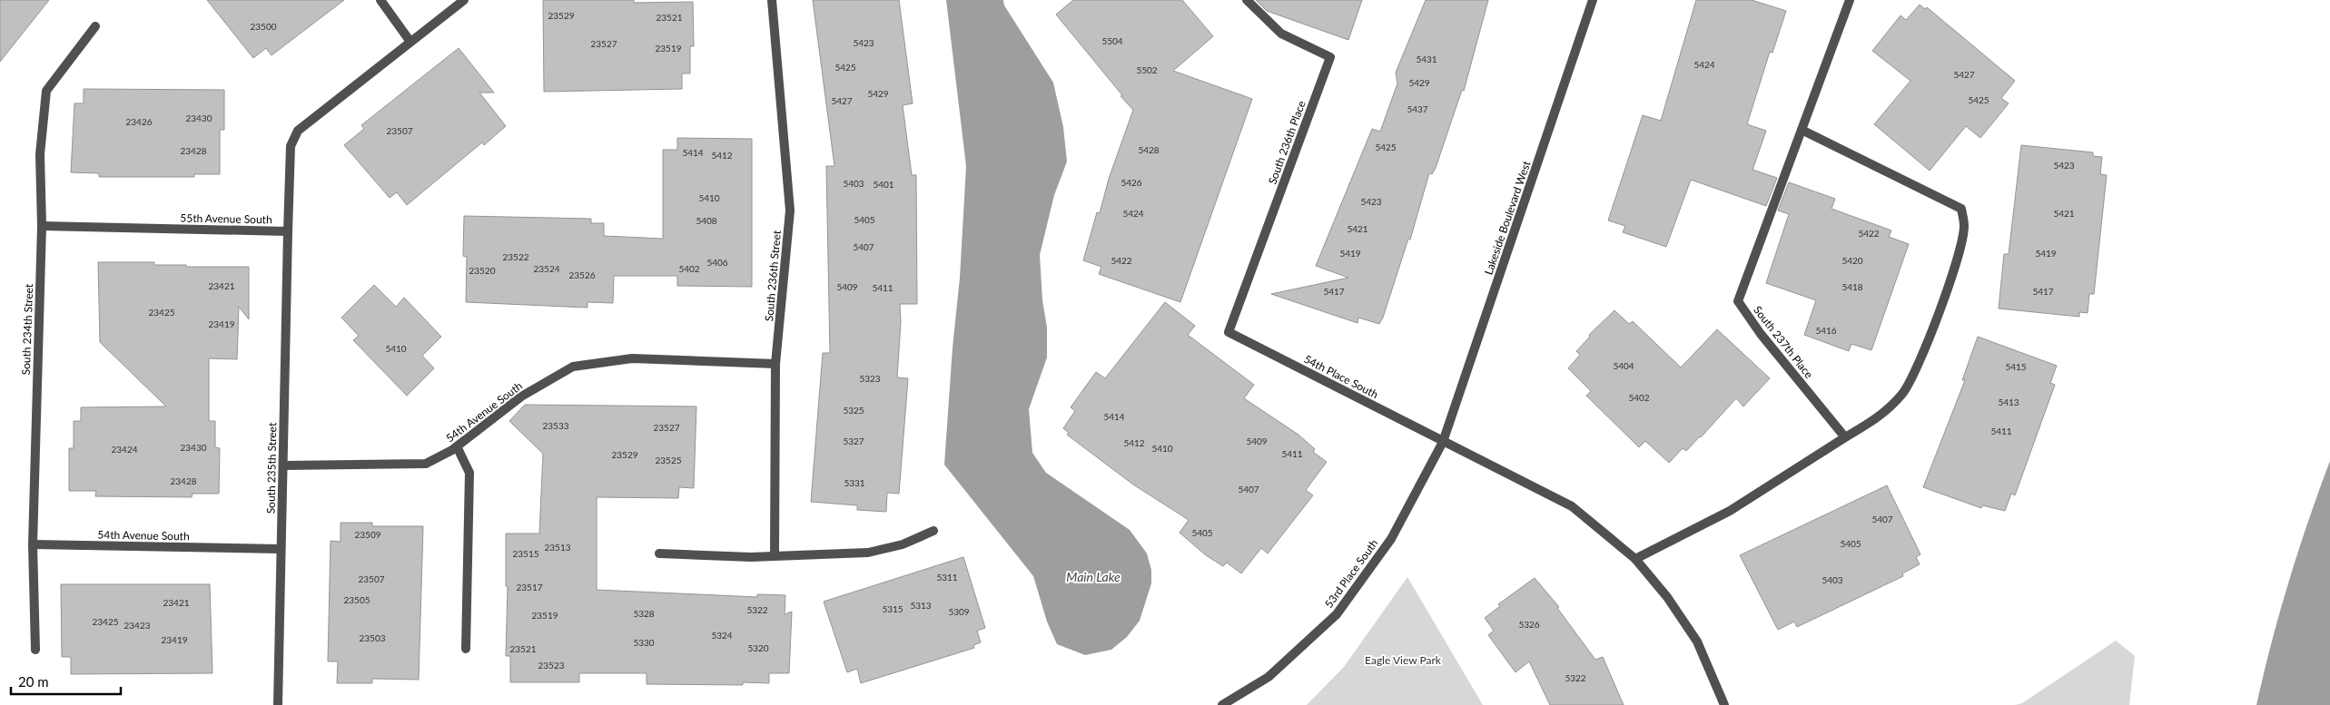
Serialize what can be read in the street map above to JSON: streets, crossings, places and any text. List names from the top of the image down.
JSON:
{
  "streets": {
    "street": [
      "South 236th Place",
      "Lakeside Boulevard West",
      "55th Avenue South",
      "South 236th Street",
      "South 234th Street",
      "South 237th Place",
      "54th Place South",
      "54th Avenue South",
      "South 235th Street",
      "53rd Place South"
    ]
  },
  "crossings": [
    ["South 236th Place", "54th Place South"],
    ["Lakeside Boulevard West", "54th Place South"],
    ["Lakeside Boulevard West", "53rd Place South"],
    ["55th Avenue South", "South 234th Street"],
    ["55th Avenue South", "South 235th Street"],
    ["South 236th Street", "54th Avenue South"],
    ["South 234th Street", "54th Avenue South"],
    ["54th Place South", "53rd Place South"],
    ["54th Avenue South", "South 235th Street"]
  ],
  "water": ["Main Lake"],
  "parks": ["Eagle View Park"],
  "house_numbers": [
    "23529",
    "23521",
    "23500",
    "5504",
    "5423",
    "23527",
    "23519",
    "5431",
    "5424",
    "5425",
    "5502",
    "5427",
    "5429",
    "5429",
    "5425",
    "5427",
    "5437",
    "23430",
    "23426",
    "23507",
    "5425",
    "5428",
    "23428",
    "5414",
    "5412",
    "5423",
    "5426",
    "5403",
    "5401",
    "5410",
    "5423",
    "5424",
    "5421",
    "5405",
    "5408",
    "5421",
    "5422",
    "5407",
    "5419",
    "5419",
    "23522",
    "5422",
    "5420",
    "5406",
    "23524",
    "5402",
    "23520",
    "23526",
    "23421",
    "5409",
    "5418",
    "5411",
    "5417",
    "5417",
    "23425",
    "23419",
    "5416",
    "5410",
    "5404",
    "5415",
    "5323",
    "5402",
    "5413",
    "5325",
    "5414",
    "23533",
    "23527",
    "5411",
    "5327",
    "5409",
    "5412",
    "23430",
    "5410",
    "23424",
    "5411",
    "23529",
    "23525",
    "23428",
    "5331",
    "5407",
    "5407",
    "5405",
    "23509",
    "5405",
    "23513",
    "23515",
    "5311",
    "23507",
    "5403",
    "23517",
    "23505",
    "23421",
    "5313",
    "5315",
    "5322",
    "5309",
    "5328",
    "23519",
    "23425",
    "5326",
    "23423",
    "5324",
    "23503",
    "23419",
    "5330",
    "5320",
    "23521",
    "23523",
    "5322"
  ],
  "scale_bar": "20 m"
}
